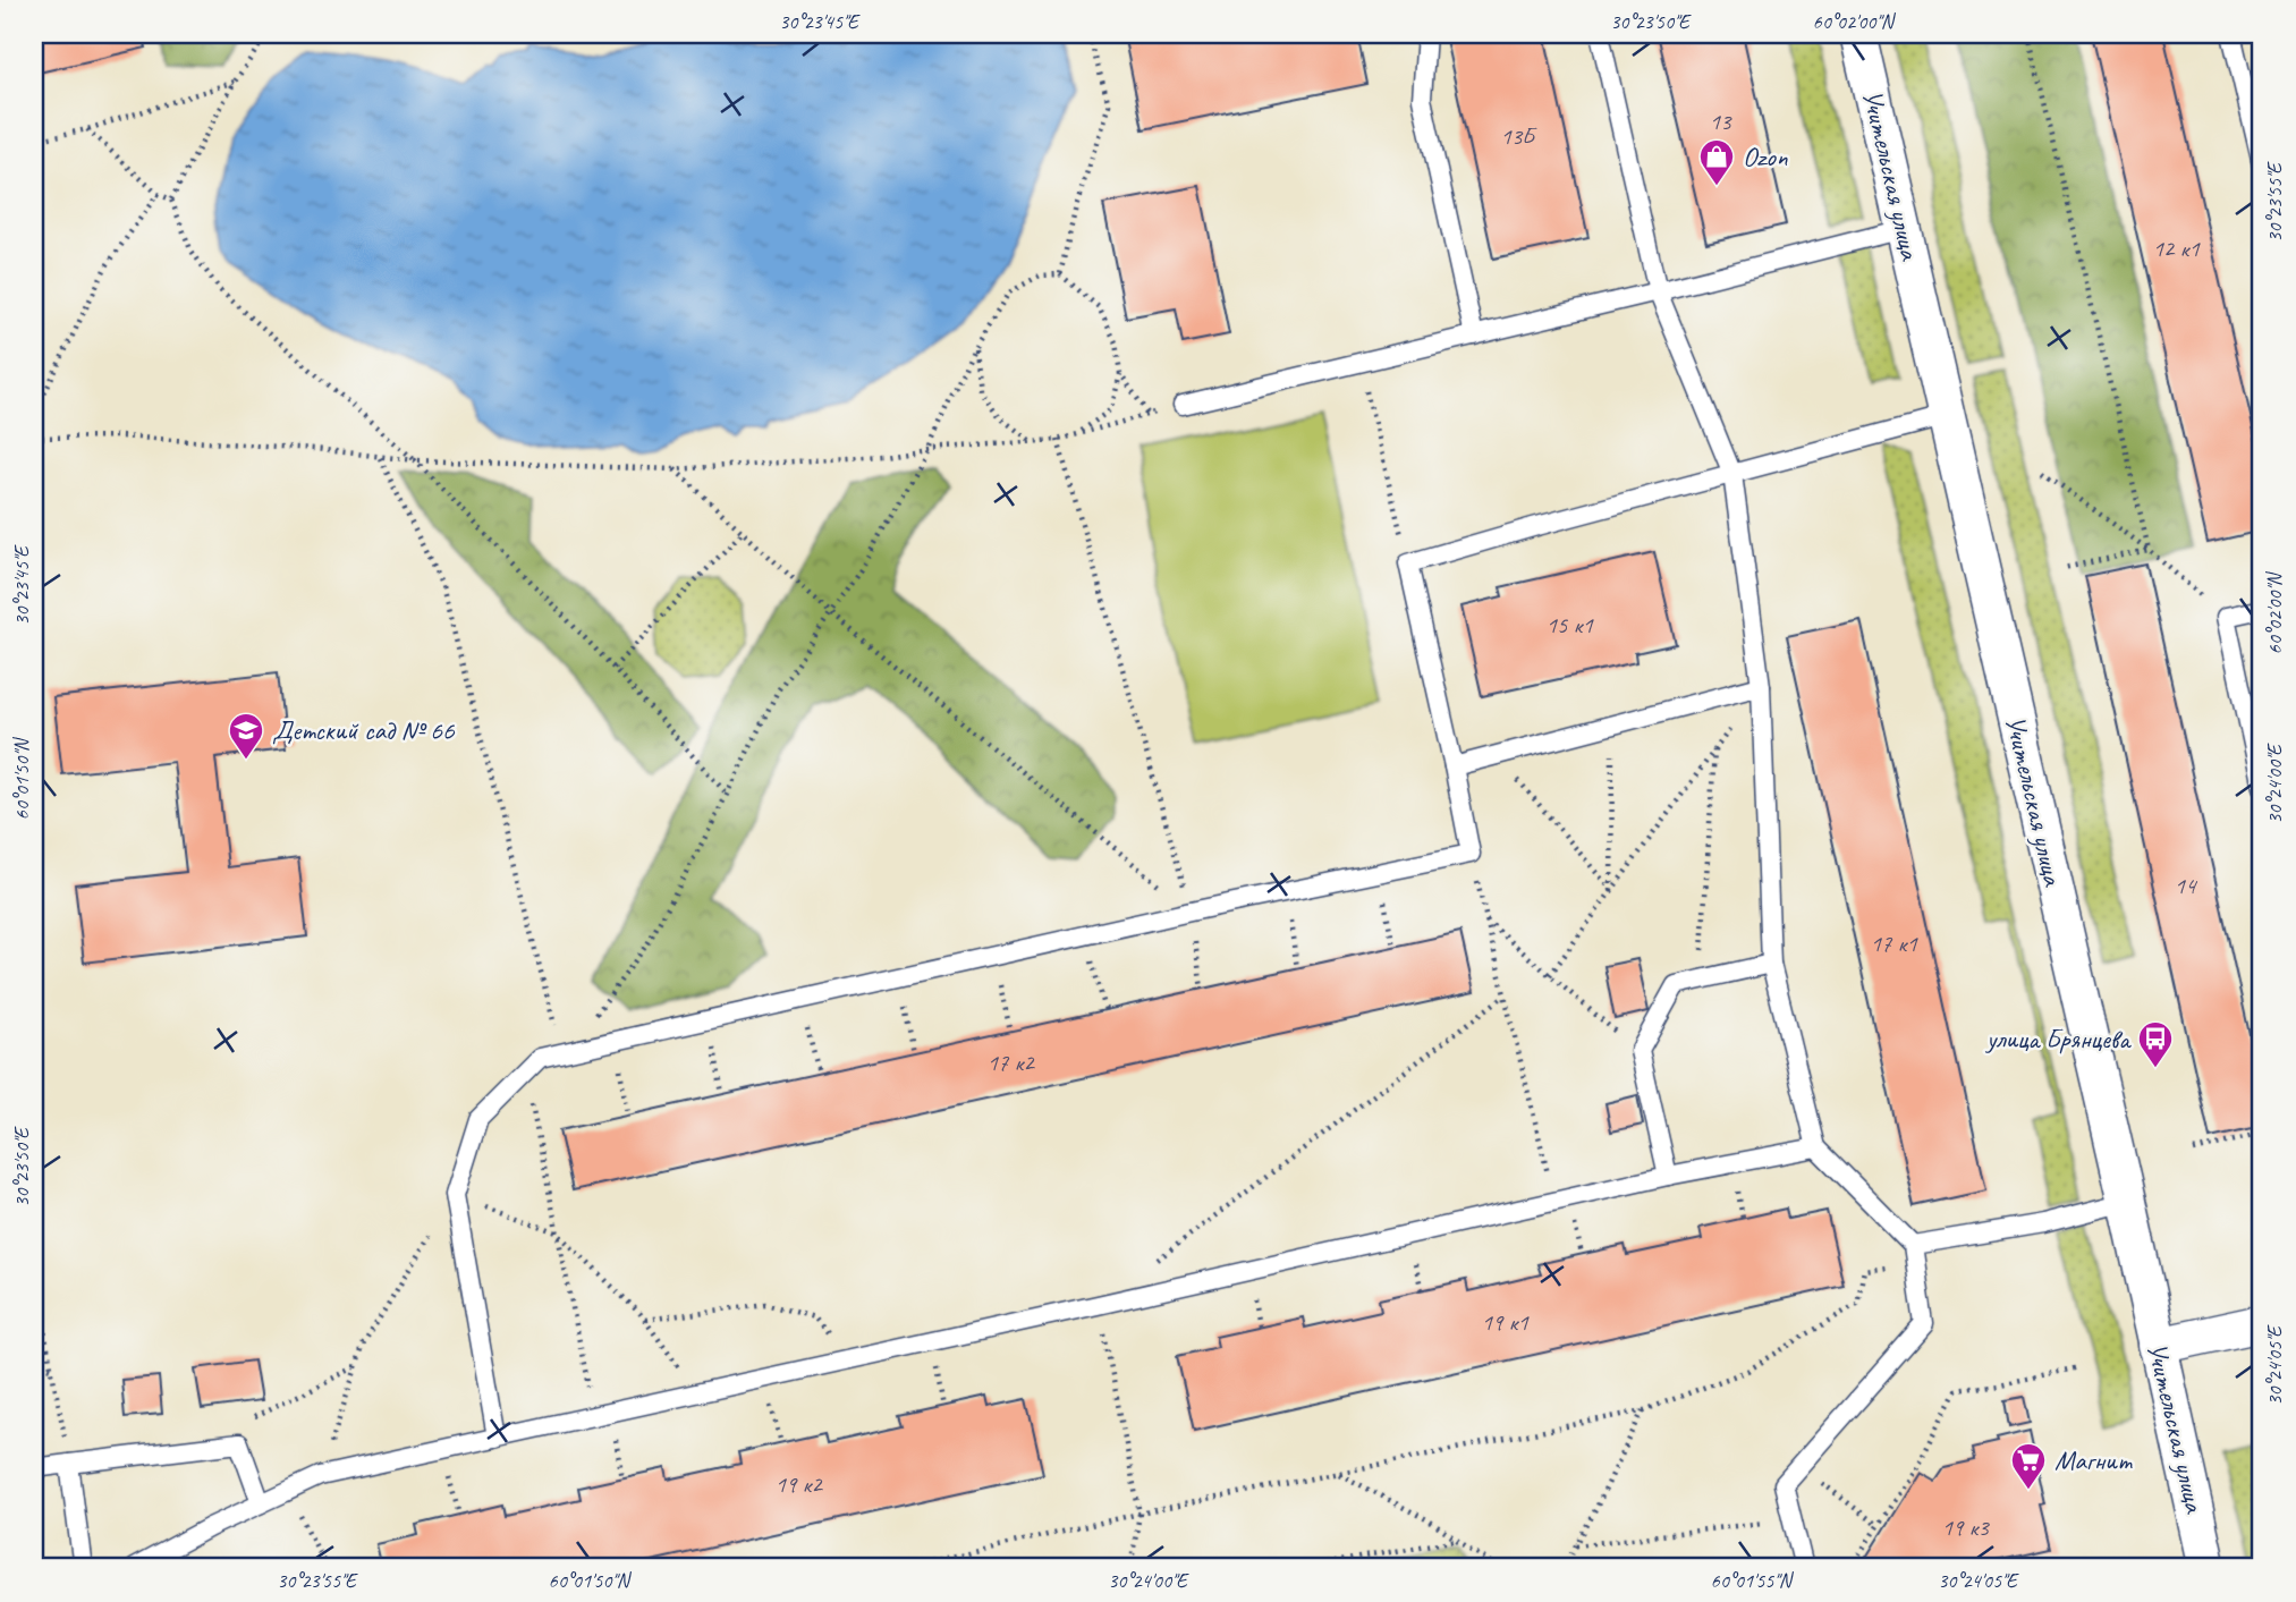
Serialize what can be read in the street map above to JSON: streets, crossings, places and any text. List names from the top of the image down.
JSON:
{
  "streets": {
    "street": ["Учительская улица"]
  },
  "places": {
    "shop": ["Ozon"],
    "school or university": ["Детский сад № 66"],
    "bus stop": ["улица Брянцева"],
    "supermarket": ["Магнит"]
  },
  "house_numbers": [
    "13",
    "13Б",
    "12 к1",
    "15 к1",
    "14",
    "17 к1",
    "17 к2",
    "19 к1",
    "19 к2",
    "19 к3"
  ],
  "coordinates": [
    "30°23'45\"E",
    "30°23'50\"E",
    "60°02'00\"N",
    "30°23'55\"E",
    "60°01'50\"N",
    "30°24'00\"E",
    "30°24'05\"E",
    "60°01'55\"N"
  ]
}
